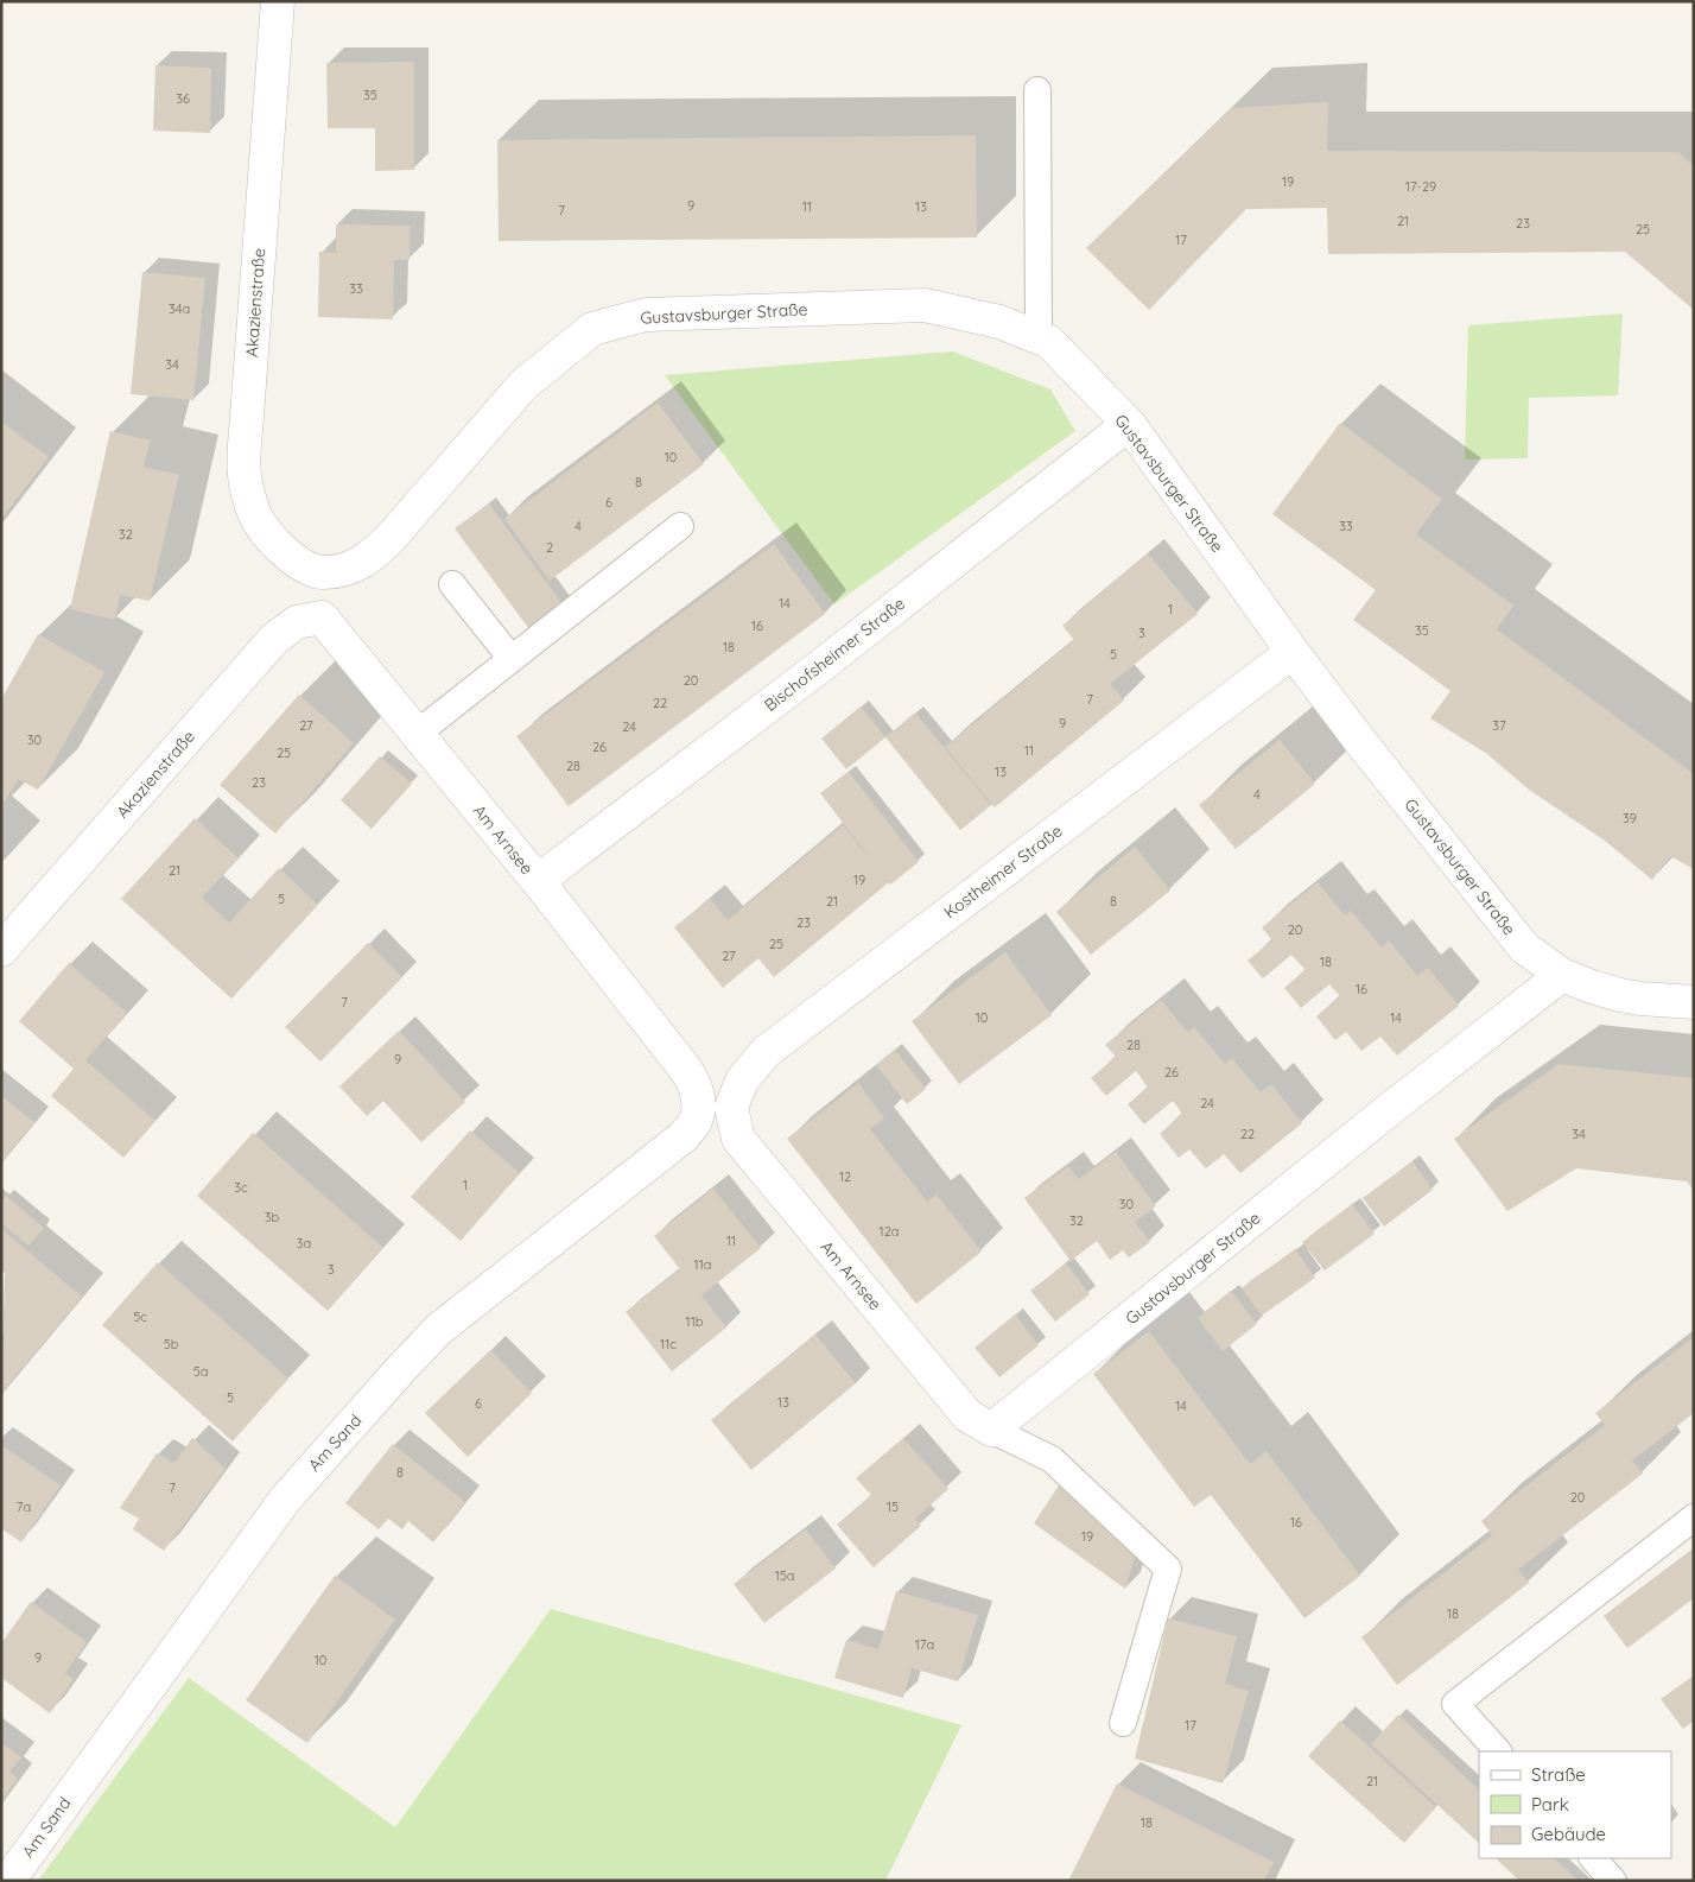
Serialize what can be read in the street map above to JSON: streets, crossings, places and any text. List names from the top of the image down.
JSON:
{
  "streets": {
    "street": [
      "Akazienstraße",
      "Gustavsburger Straße",
      "Bischofsheimer Straße",
      "Am Arnsee",
      "Kostheimer Straße",
      "Am Sand"
    ]
  },
  "crossings": [
    ["Akazienstraße", "Gustavsburger Straße"],
    ["Akazienstraße", "Am Arnsee"],
    ["Gustavsburger Straße", "Bischofsheimer Straße"],
    ["Gustavsburger Straße", "Am Arnsee"],
    ["Gustavsburger Straße", "Kostheimer Straße"],
    ["Bischofsheimer Straße", "Am Arnsee"],
    ["Am Arnsee", "Kostheimer Straße"],
    ["Am Arnsee", "Am Sand"]
  ],
  "house_numbers": [
    "35",
    "36",
    "19",
    "17-29",
    "9",
    "11",
    "13",
    "7",
    "21",
    "23",
    "25",
    "17",
    "33",
    "34a",
    "34",
    "10",
    "8",
    "6",
    "4",
    "33",
    "32",
    "2",
    "14",
    "1",
    "16",
    "35",
    "3",
    "18",
    "5",
    "20",
    "7",
    "22",
    "9",
    "27",
    "37",
    "24",
    "30",
    "26",
    "11",
    "25",
    "28",
    "13",
    "23",
    "4",
    "39",
    "21",
    "19",
    "5",
    "21",
    "8",
    "23",
    "20",
    "25",
    "27",
    "18",
    "16",
    "7",
    "10",
    "14",
    "28",
    "9",
    "26",
    "24",
    "22",
    "34",
    "12",
    "1",
    "3c",
    "30",
    "3b",
    "32",
    "12a",
    "11",
    "3a",
    "11a",
    "3",
    "5c",
    "11b",
    "5b",
    "11c",
    "5a",
    "5",
    "13",
    "6",
    "14",
    "8",
    "7",
    "20",
    "7a",
    "15",
    "16",
    "19",
    "15a",
    "18",
    "17a",
    "9",
    "10",
    "17",
    "21",
    "18"
  ],
  "legend": ["Straße", "Park", "Gebäude"]
}
